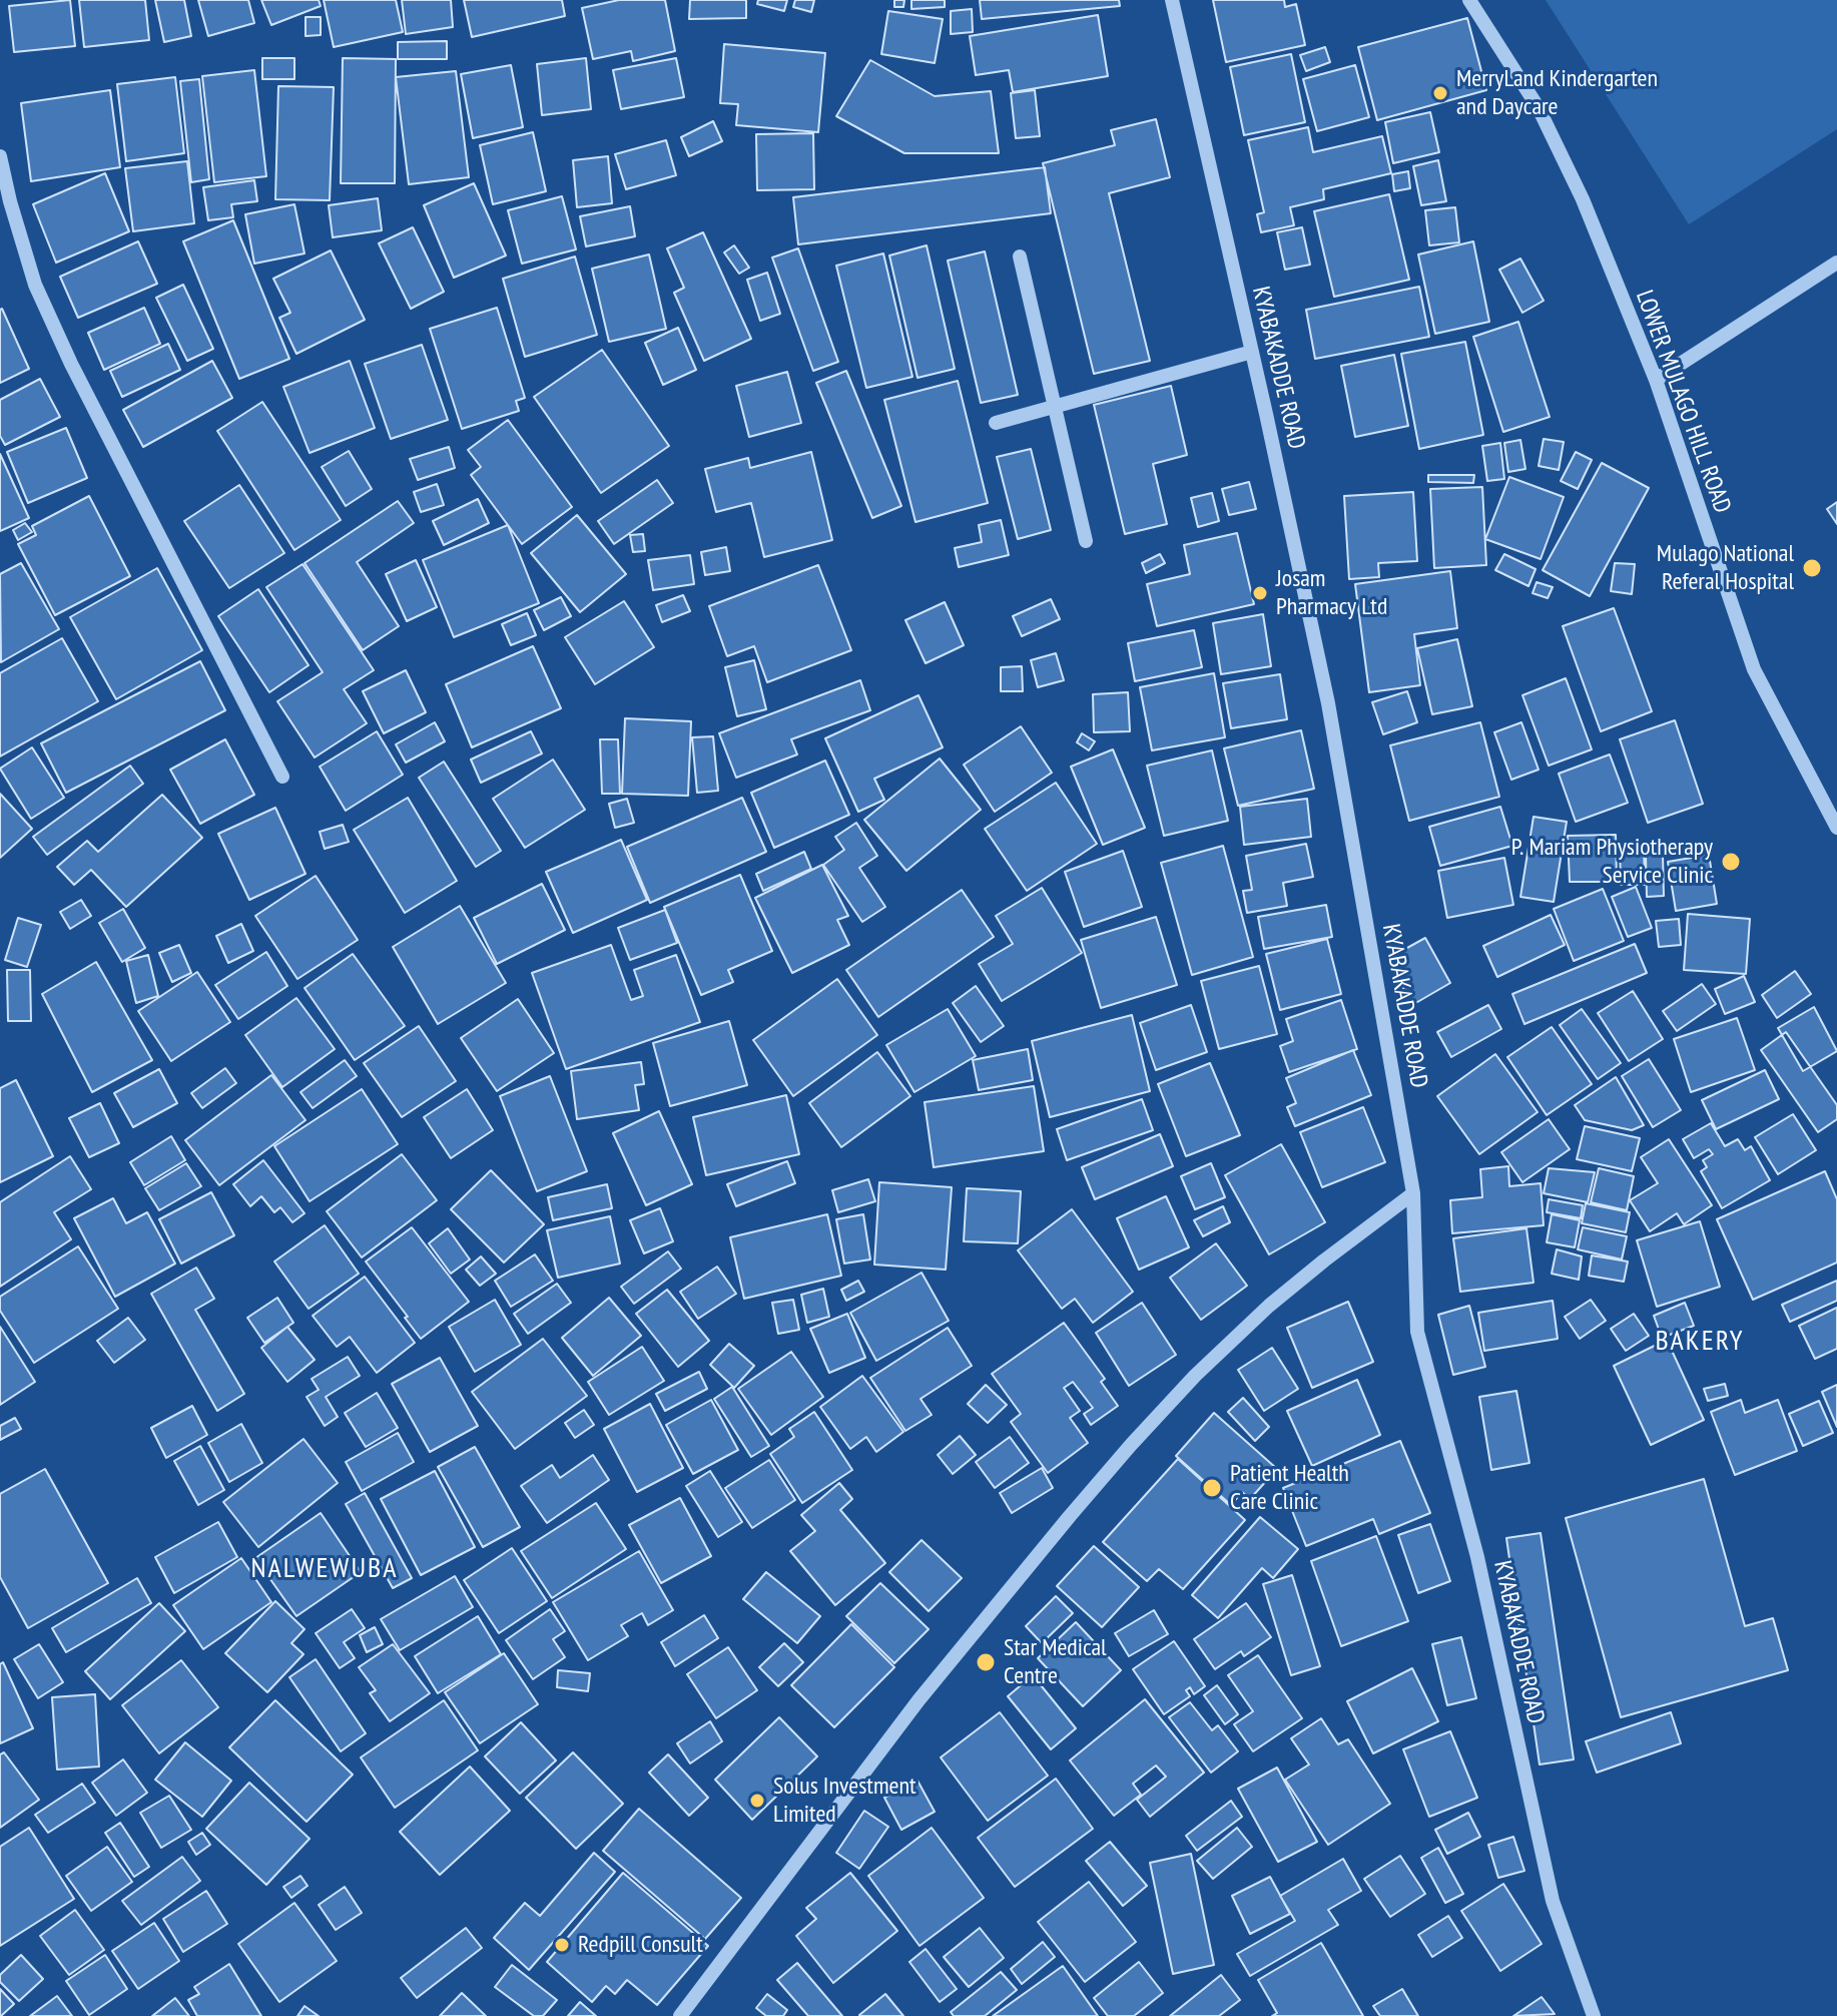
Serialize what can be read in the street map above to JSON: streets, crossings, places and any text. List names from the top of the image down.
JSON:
{
  "streets": {
    "street": ["KYABAKADDE ROAD", "LOWER MULAGO HILL ROAD"]
  },
  "districts": ["BAKERY", "NALWEWUBA"],
  "places": [
    "MerryLand Kindergarten and Daycare",
    "Mulago National Referal Hospital",
    "Josam Pharmacy Ltd",
    "P. Mariam Physiotherapy Service Clinic",
    "Patient Health Care Clinic",
    "Star Medical Centre",
    "Solus Investment Limited",
    "Redpill Consult"
  ]
}
